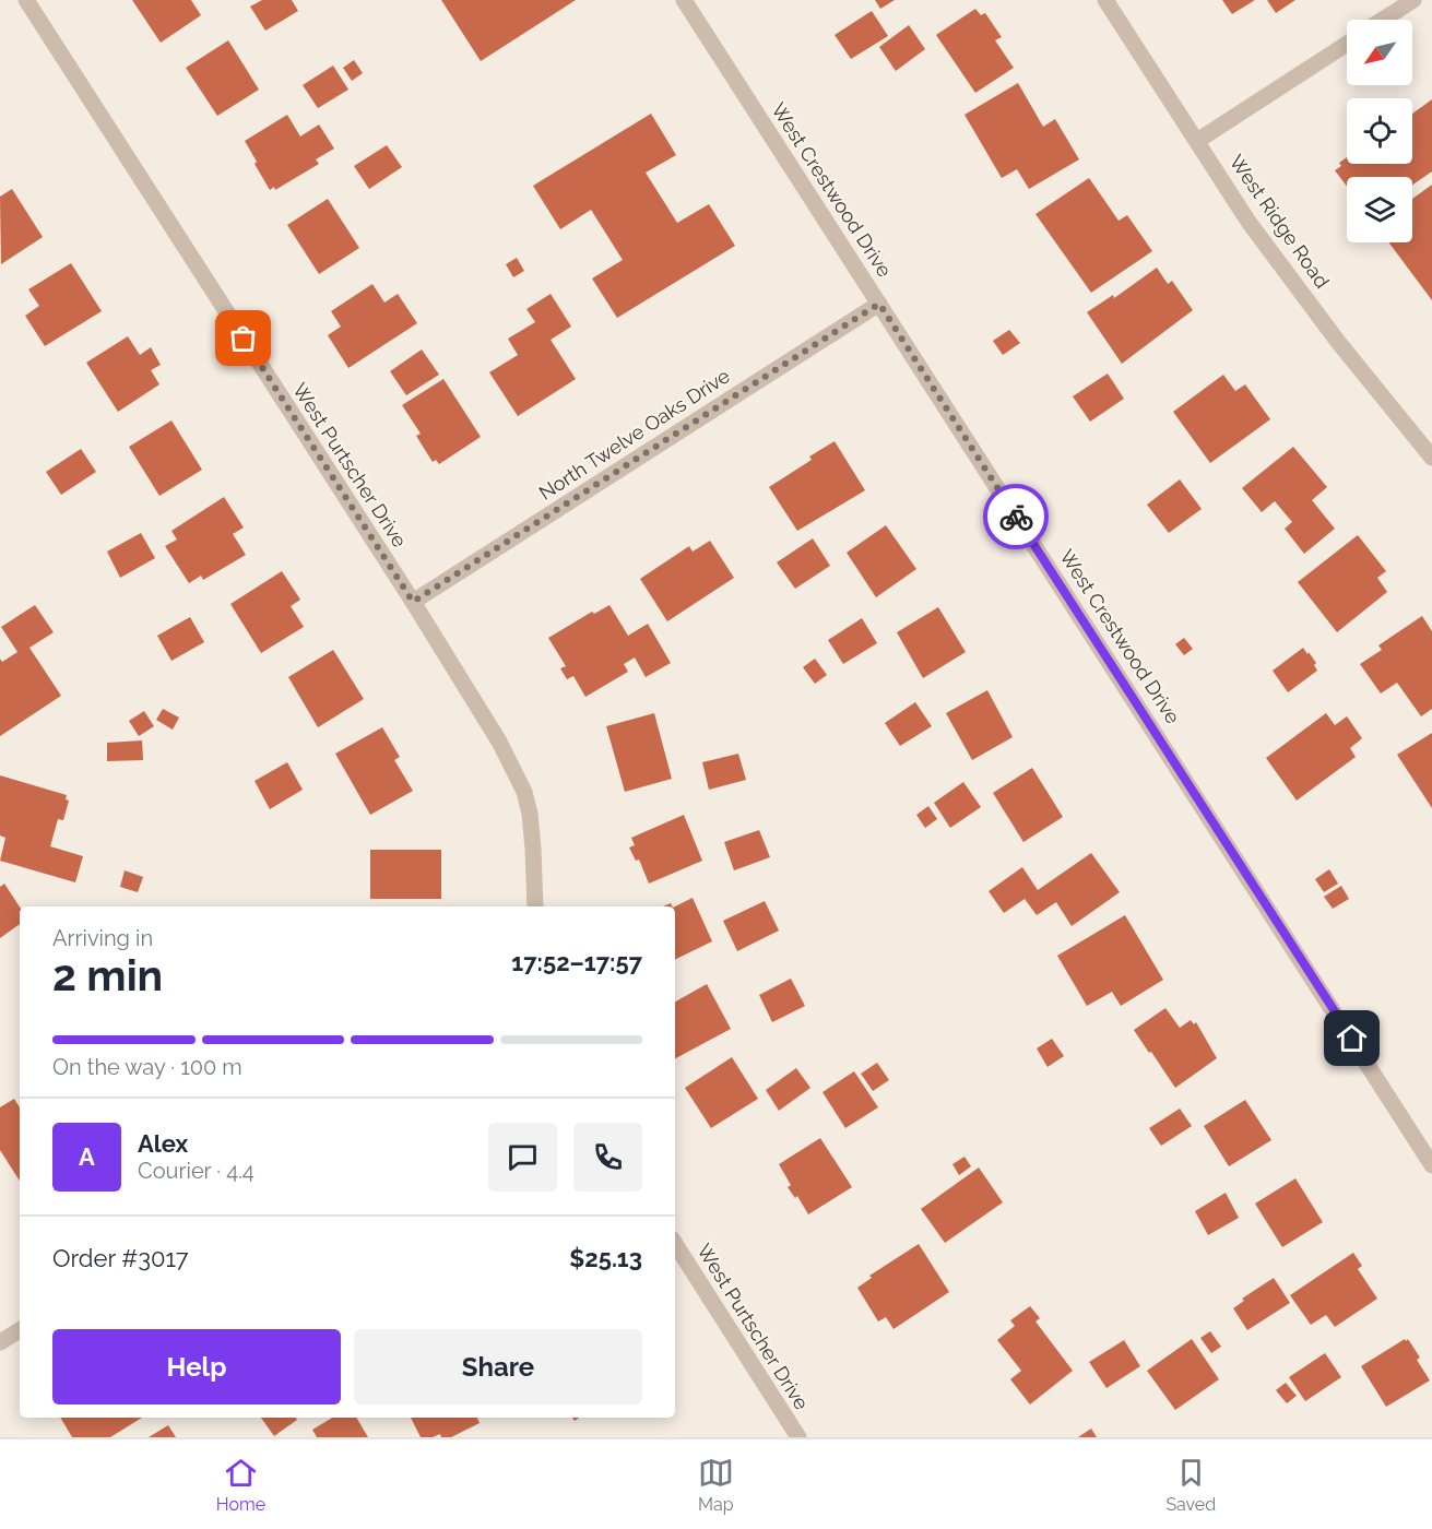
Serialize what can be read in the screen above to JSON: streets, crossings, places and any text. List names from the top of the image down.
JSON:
{
  "streets": {
    "street": [
      "West Crestwood Drive",
      "West Ridge Road",
      "North Twelve Oaks Drive",
      "West Purtscher Drive"
    ]
  },
  "crossings": [
    ["West Crestwood Drive", "North Twelve Oaks Drive"],
    ["North Twelve Oaks Drive", "West Purtscher Drive"]
  ],
  "north": "bottom left",
  "page": {
    "heading": ["2 min", "Arriving in", "17:52–17:57"],
    "panel": [
      "Alex",
      "Courier · 4.4",
      "Order #3017",
      "$25.13"
    ],
    "bar": "On the way · 100 m",
    "round": "A",
    "buttons": ["Help", "Share"],
    "tabs": ["Home", "Map", "Saved"]
  }
}
